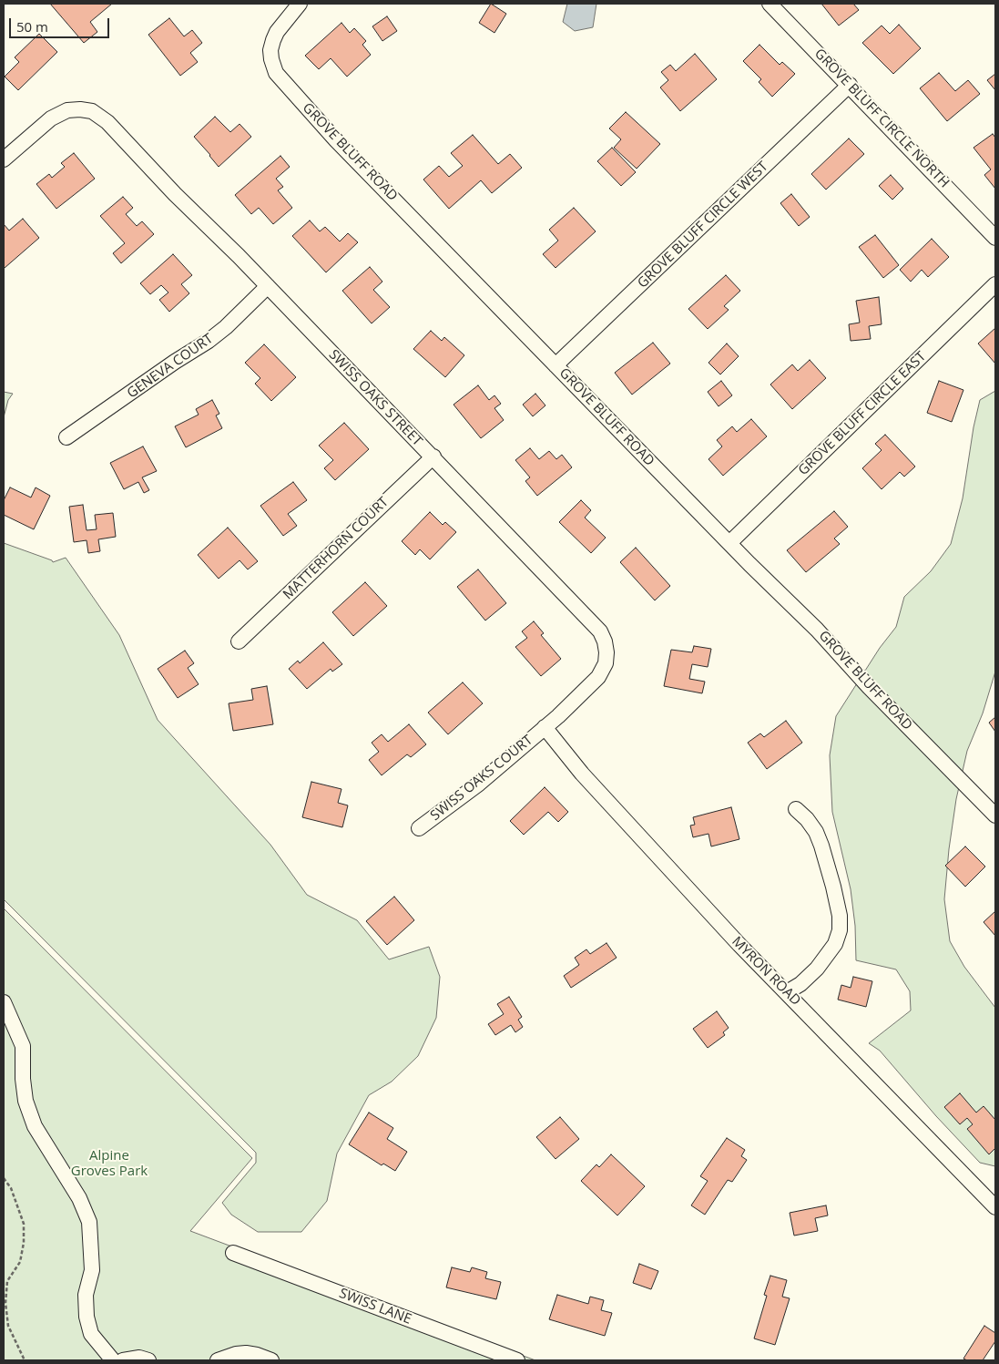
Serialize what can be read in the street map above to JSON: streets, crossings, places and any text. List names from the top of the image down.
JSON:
{
  "streets": {
    "street": [
      "GROVE BLUFF CIRCLE NORTH",
      "GROVE BLUFF ROAD",
      "GROVE BLUFF CIRCLE WEST",
      "GENEVA COURT",
      "SWISS OAKS STREET",
      "GROVE BLUFF CIRCLE EAST",
      "MATTERHORN COURT",
      "SWISS OAKS COURT",
      "MYRON ROAD",
      "SWISS LANE"
    ]
  },
  "crossings": [
    ["GROVE BLUFF CIRCLE NORTH", "GROVE BLUFF CIRCLE WEST"],
    ["GROVE BLUFF ROAD", "GROVE BLUFF CIRCLE WEST"],
    ["GROVE BLUFF ROAD", "GROVE BLUFF CIRCLE EAST"],
    ["GENEVA COURT", "SWISS OAKS STREET"],
    ["SWISS OAKS STREET", "MATTERHORN COURT"],
    ["SWISS OAKS STREET", "SWISS OAKS COURT"],
    ["SWISS OAKS STREET", "MYRON ROAD"],
    ["SWISS OAKS COURT", "MYRON ROAD"]
  ],
  "parks": ["Alpine Groves Park"],
  "scale_bar": "50 m"
}
